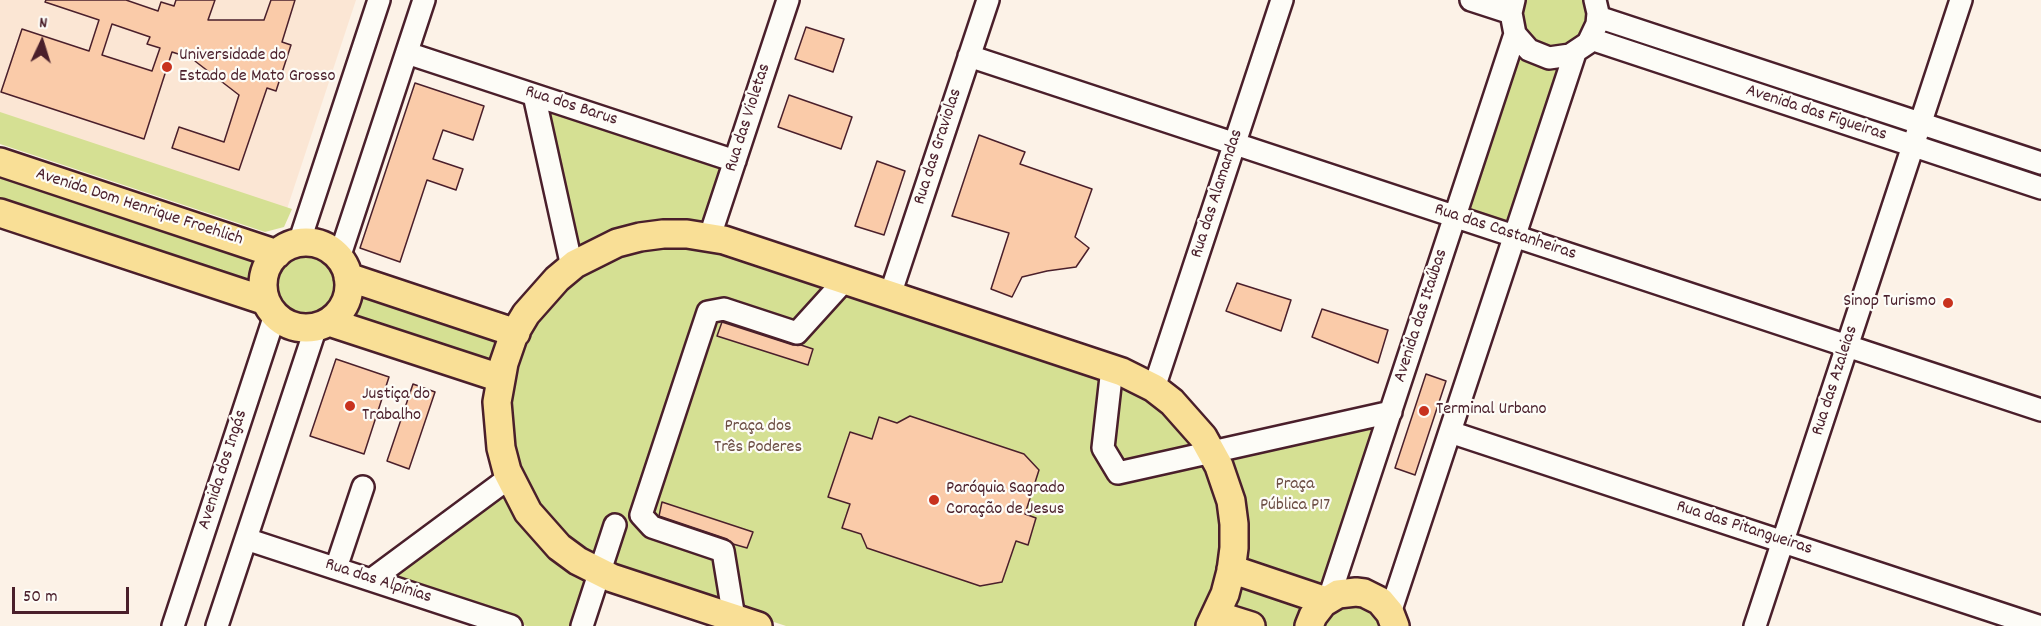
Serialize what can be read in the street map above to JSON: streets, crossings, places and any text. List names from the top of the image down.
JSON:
{
  "streets": {
    "main road": ["Avenida Dom Henrique Froehlich"],
    "street": [
      "Rua dos Barus",
      "Avenida das Figueiras",
      "Rua das Violetas",
      "Rua das Graviolas",
      "Rua das Alamandas",
      "Rua das Castanheiras",
      "Avenida das Itaúbas",
      "Rua das Azaleias",
      "Avenida dos Ingás",
      "Rua das Pitangueiras",
      "Rua das Alpínias"
    ]
  },
  "crossings": [
    ["Rua dos Barus", "Rua das Violetas"],
    ["Avenida das Figueiras", "Avenida das Itaúbas"],
    ["Avenida das Figueiras", "Rua das Azaleias"],
    ["Rua das Graviolas", "Rua das Castanheiras"],
    ["Rua das Alamandas", "Rua das Castanheiras"],
    ["Avenida Dom Henrique Froehlich", "Avenida dos Ingás"],
    ["Rua das Castanheiras", "Avenida das Itaúbas"],
    ["Rua das Castanheiras", "Rua das Azaleias"],
    ["Rua das Azaleias", "Rua das Pitangueiras"]
  ],
  "parks": ["Praça dos Três Poderes", "Praça Pública P17"],
  "places": [
    "Universidade do Estado de Mato Grosso",
    "Sinop Turismo",
    "Justiça do Trabalho",
    "Terminal Urbano",
    "Paróquia Sagrado Coração de Jesus"
  ],
  "scale_bar": "50 m",
  "north": "top"
}
